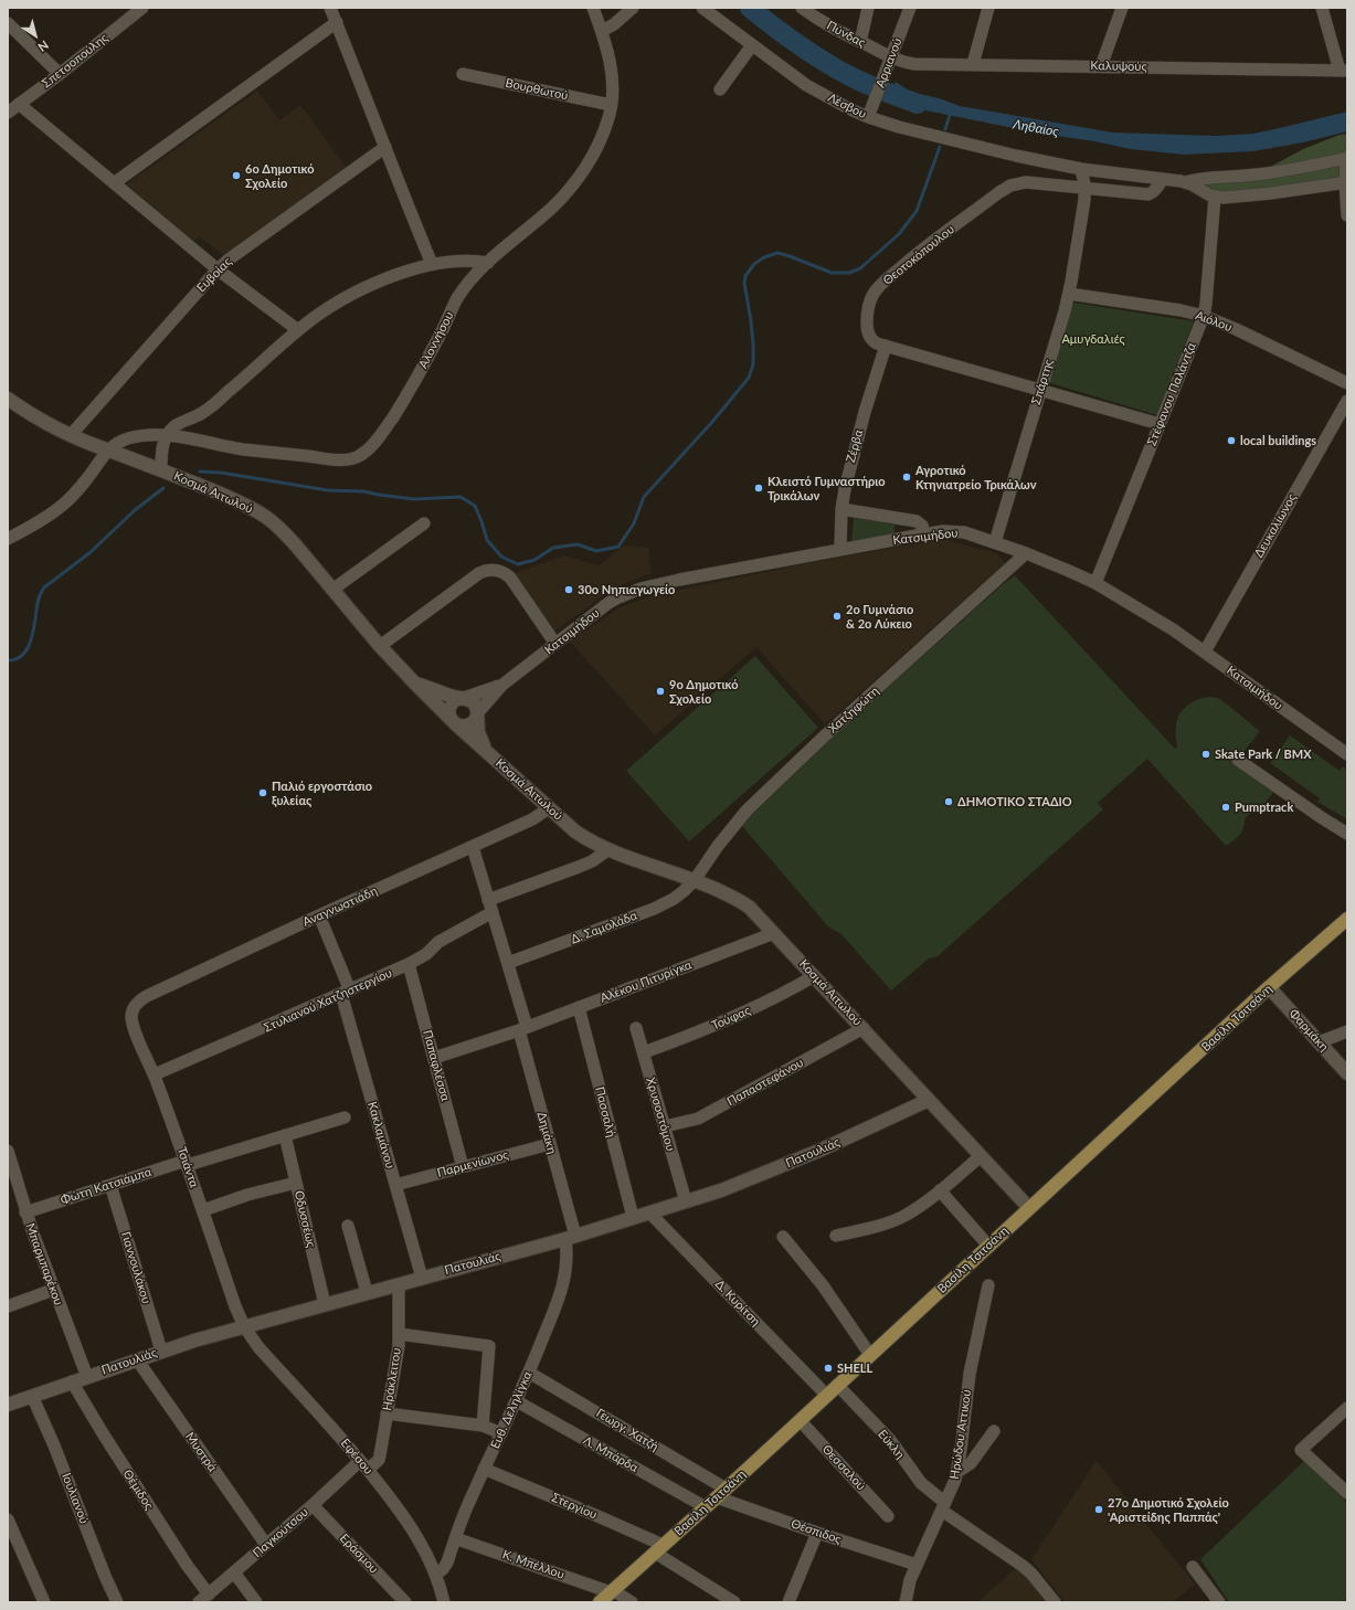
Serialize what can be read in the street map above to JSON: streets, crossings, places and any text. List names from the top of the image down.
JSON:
{
  "streets": {
    "main road": ["Βασίλη Τσιτσάνη"],
    "street": [
      "Πύνδας",
      "Σπετσοπούλης",
      "Αρριανού",
      "Καλυψούς",
      "Βουρθωτού",
      "Λέσβου",
      "Θεοτοκόπουλου",
      "Ευβοίας",
      "Αιόλου",
      "Αλοννήσου",
      "Σπάρτης",
      "Στέφανου Παλάντζα",
      "Ζέρβα",
      "Κοσμά Αιτωλού",
      "Δευκαλίωνος",
      "Κατσιμήδου",
      "Χατζηφώτη",
      "Αναγνωστιάδη",
      "Δ. Σαμολάδα",
      "Αλέκου Πιτυρίγκα",
      "Στυλιανού Χατζηστεργίου",
      "Τούφας",
      "Φαρμάκη",
      "Παπαφλέσσα",
      "Παπαστεφάνου",
      "Πασσαλή",
      "Χρυσοστόμου",
      "Δημάκη",
      "Κακλαμάνου",
      "Πατουλιάς",
      "Παρμενίωνος",
      "Τσιάντα",
      "Φώτη Κατσιάμπα",
      "Οδυσσέως",
      "Μπαρμπαρέκου",
      "Γιαννουλάκου",
      "Δ. Κυρίτση",
      "Ηράκλειτου",
      "Ευθ. Δεληλίγκα",
      "Γεωργ. Χατζή",
      "Ηρώδου Αττικού",
      "Εύκλη",
      "Μυστρά",
      "Λ. Μπάρδα",
      "Εφέσου",
      "Θεσσαλού",
      "Θέμιδος",
      "Ιουλιανού",
      "Στεργίου",
      "Θέσπιδος",
      "Παγκούτσου",
      "Εράσμου",
      "Κ. Μπέλλου"
    ]
  },
  "crossings": [
    ["Πύνδας", "Αρριανού"],
    ["Πύνδας", "Καλυψούς"],
    ["Αρριανού", "Καλυψούς"],
    ["Αρριανού", "Λέσβου"],
    ["Βουρθωτού", "Αλοννήσου"],
    ["Λέσβου", "Θεοτοκόπουλου"],
    ["Λέσβου", "Σπάρτης"],
    ["Θεοτοκόπουλου", "Σπάρτης"],
    ["Θεοτοκόπουλου", "Στέφανου Παλάντζα"],
    ["Θεοτοκόπουλου", "Ζέρβα"],
    ["Ευβοίας", "Κοσμά Αιτωλού"],
    ["Αιόλου", "Σπάρτης"],
    ["Αιόλου", "Στέφανου Παλάντζα"],
    ["Αλοννήσου", "Κοσμά Αιτωλού"],
    ["Σπάρτης", "Κατσιμήδου"],
    ["Στέφανου Παλάντζα", "Κατσιμήδου"],
    ["Ζέρβα", "Κατσιμήδου"],
    ["Κοσμά Αιτωλού", "Χατζηφώτη"],
    ["Κοσμά Αιτωλού", "Αναγνωστιάδη"],
    ["Κοσμά Αιτωλού", "Δ. Σαμολάδα"],
    ["Κοσμά Αιτωλού", "Αλέκου Πιτυρίγκα"],
    ["Κοσμά Αιτωλού", "Στυλιανού Χατζηστεργίου"],
    ["Κοσμά Αιτωλού", "Τούφας"],
    ["Κοσμά Αιτωλού", "Βασίλη Τσιτσάνη"],
    ["Κοσμά Αιτωλού", "Παπαστεφάνου"],
    ["Κοσμά Αιτωλού", "Πατουλιάς"],
    ["Δευκαλίωνος", "Κατσιμήδου"],
    ["Κατσιμήδου", "Χατζηφώτη"],
    ["Χατζηφώτη", "Δ. Σαμολάδα"],
    ["Αναγνωστιάδη", "Δημάκη"],
    ["Αναγνωστιάδη", "Κακλαμάνου"],
    ["Αναγνωστιάδη", "Τσιάντα"],
    ["Δ. Σαμολάδα", "Δημάκη"],
    ["Αλέκου Πιτυρίγκα", "Παπαφλέσσα"],
    ["Αλέκου Πιτυρίγκα", "Πασσαλή"],
    ["Αλέκου Πιτυρίγκα", "Δημάκη"],
    ["Στυλιανού Χατζηστεργίου", "Παπαφλέσσα"],
    ["Στυλιανού Χατζηστεργίου", "Δημάκη"],
    ["Στυλιανού Χατζηστεργίου", "Κακλαμάνου"],
    ["Στυλιανού Χατζηστεργίου", "Τσιάντα"],
    ["Τούφας", "Χρυσοστόμου"],
    ["Βασίλη Τσιτσάνη", "Φαρμάκη"],
    ["Βασίλη Τσιτσάνη", "Δ. Κυρίτση"],
    ["Βασίλη Τσιτσάνη", "Γεωργ. Χατζή"],
    ["Βασίλη Τσιτσάνη", "Εύκλη"],
    ["Βασίλη Τσιτσάνη", "Λ. Μπάρδα"],
    ["Βασίλη Τσιτσάνη", "Θεσσαλού"],
    ["Βασίλη Τσιτσάνη", "Στεργίου"],
    ["Βασίλη Τσιτσάνη", "Θέσπιδος"],
    ["Βασίλη Τσιτσάνη", "Κ. Μπέλλου"],
    ["Παπαφλέσσα", "Παρμενίωνος"],
    ["Παπαστεφάνου", "Χρυσοστόμου"],
    ["Πασσαλή", "Πατουλιάς"],
    ["Χρυσοστόμου", "Πατουλιάς"],
    ["Δημάκη", "Πατουλιάς"],
    ["Δημάκη", "Παρμενίωνος"],
    ["Δημάκη", "Ευθ. Δεληλίγκα"],
    ["Κακλαμάνου", "Πατουλιάς"],
    ["Κακλαμάνου", "Παρμενίωνος"],
    ["Πατουλιάς", "Τσιάντα"],
    ["Πατουλιάς", "Οδυσσέως"],
    ["Πατουλιάς", "Μπαρμπαρέκου"],
    ["Πατουλιάς", "Γιαννουλάκου"],
    ["Πατουλιάς", "Δ. Κυρίτση"],
    ["Πατουλιάς", "Ηράκλειτου"],
    ["Πατουλιάς", "Ευθ. Δεληλίγκα"],
    ["Πατουλιάς", "Μυστρά"],
    ["Πατουλιάς", "Εφέσου"],
    ["Πατουλιάς", "Θέμιδος"],
    ["Πατουλιάς", "Ιουλιανού"],
    ["Τσιάντα", "Φώτη Κατσιάμπα"],
    ["Τσιάντα", "Εφέσου"],
    ["Φώτη Κατσιάμπα", "Οδυσσέως"],
    ["Φώτη Κατσιάμπα", "Μπαρμπαρέκου"],
    ["Φώτη Κατσιάμπα", "Γιαννουλάκου"],
    ["Ηράκλειτου", "Εφέσου"],
    ["Ηράκλειτου", "Παγκούτσου"],
    ["Ευθ. Δεληλίγκα", "Γεωργ. Χατζή"],
    ["Ευθ. Δεληλίγκα", "Λ. Μπάρδα"],
    ["Ευθ. Δεληλίγκα", "Εφέσου"],
    ["Ευθ. Δεληλίγκα", "Στεργίου"],
    ["Ευθ. Δεληλίγκα", "Κ. Μπέλλου"],
    ["Γεωργ. Χατζή", "Θέσπιδος"],
    ["Ηρώδου Αττικού", "Εύκλη"],
    ["Ηρώδου Αττικού", "Θέσπιδος"],
    ["Μυστρά", "Παγκούτσου"],
    ["Εφέσου", "Παγκούτσου"],
    ["Θέμιδος", "Παγκούτσου"],
    ["Παγκούτσου", "Εράσμου"]
  ],
  "water": ["Ληθαίος"],
  "parks": ["Αμυγδαλιές"],
  "places": [
    "6ο Δημοτικό Σχολείο",
    "local buildings",
    "Αγροτικό Κτηνιατρείο Τρικάλων",
    "Κλειστό Γυμναστήριο Τρικάλων",
    "30ο Νηπιαγωγείο",
    "2ο Γυμνάσιο & 2ο Λύκειο",
    "9ο Δημοτικό Σχολείο",
    "Skate Park / BMX",
    "Παλιό εργοστάσιο ξυλείας",
    "ΔΗΜΟΤΙΚΟ ΣΤΑΔΙΟ",
    "Pumptrack",
    "SHELL",
    "27ο Δημοτικό Σχολείο 'Αριστείδης Παππάς'"
  ],
  "north": "bottom right"
}
